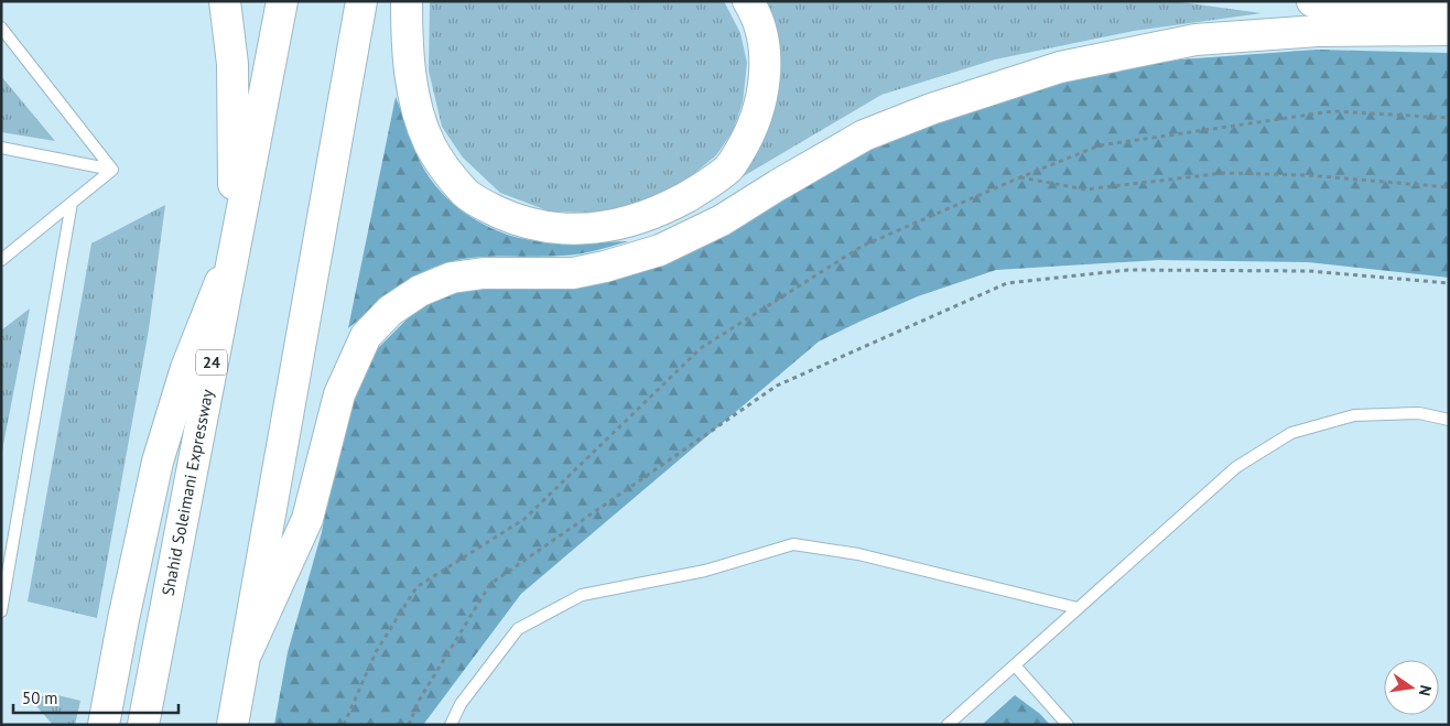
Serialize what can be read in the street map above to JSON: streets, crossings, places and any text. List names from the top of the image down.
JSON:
{
  "streets": {
    "main road": ["24", "Shahid Soleimani Expressway"]
  },
  "scale_bar": "50 m",
  "north": "right"
}
